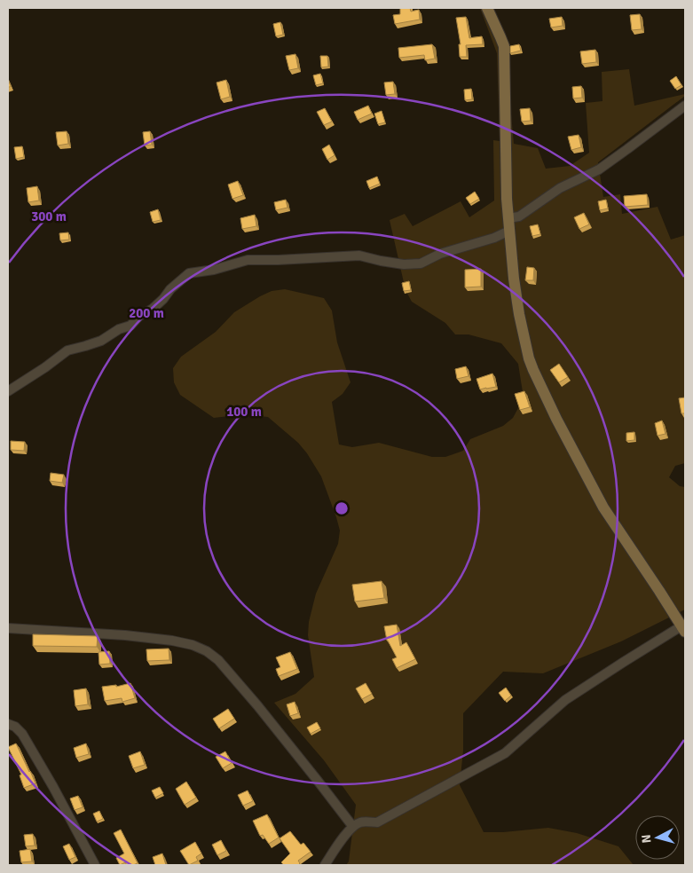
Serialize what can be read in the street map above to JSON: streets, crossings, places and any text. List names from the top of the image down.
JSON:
{
  "north": "left",
  "rings": ["300 m", "200 m", "100 m"]
}
